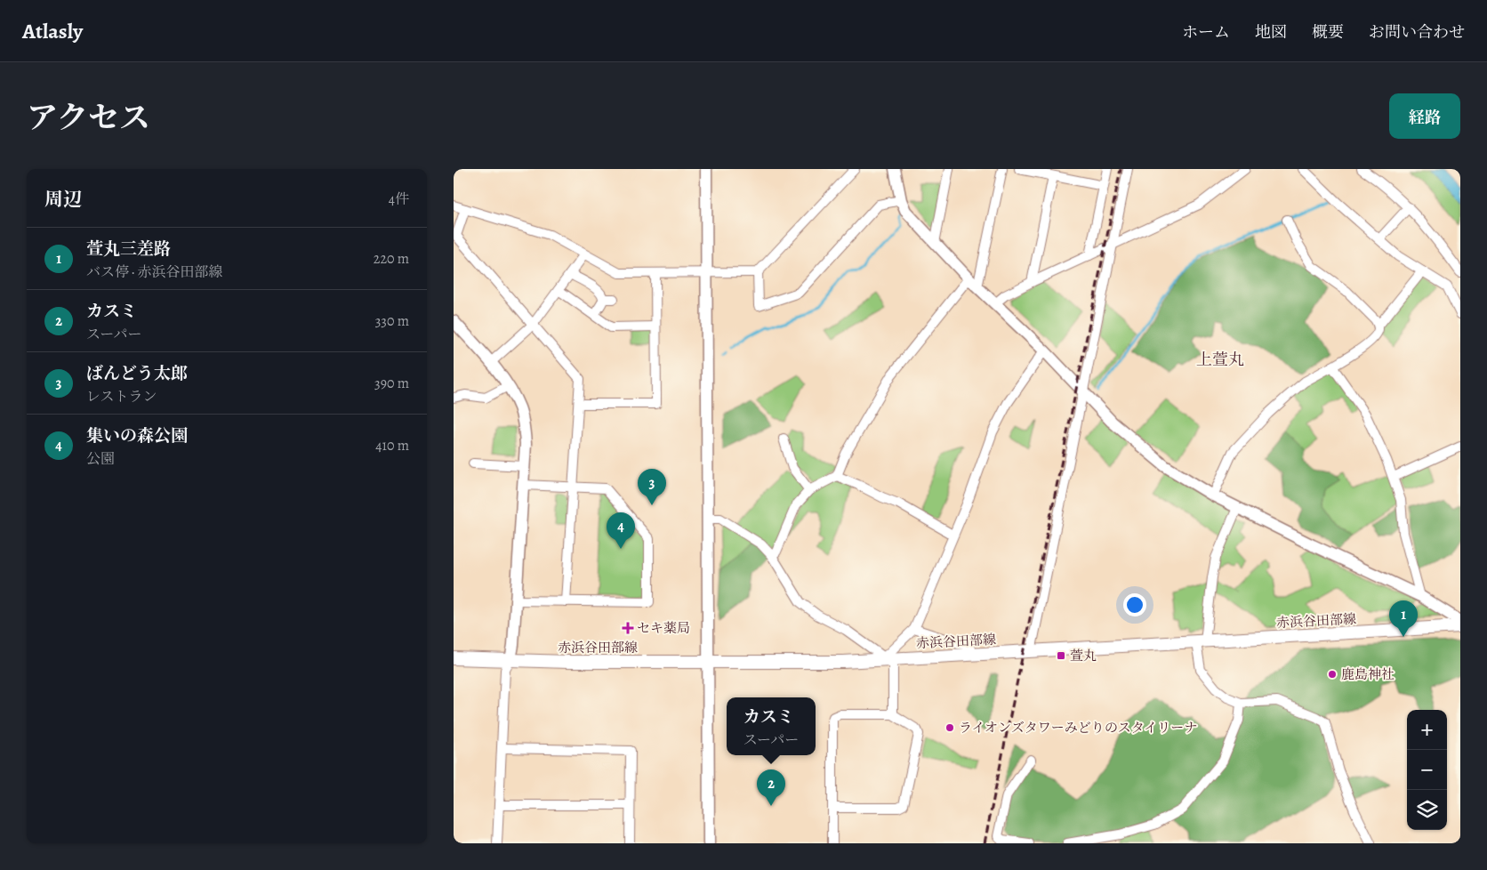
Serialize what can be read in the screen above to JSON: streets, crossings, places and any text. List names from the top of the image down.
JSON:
{
  "streets": {
    "main road": ["赤浜谷田部線"]
  },
  "districts": ["上萱丸"],
  "places": {
    "health": ["セキ薬局"],
    "transit": ["萱丸"],
    "other": ["鹿島神社", "ライオンズタワーみどりのスタイリーナ"]
  },
  "page": {
    "header": "Atlasly",
    "nav": [
      "ホーム",
      "地図",
      "概要",
      "お問い合わせ"
    ],
    "title": "アクセス",
    "buttons": "経路",
    "heading": ["周辺", "4件"],
    "list": [
      {
        "mark": "1",
        "name": "萱丸三差路",
        "note": "バス停 · 赤浜谷田部線",
        "value": "220 m"
      },
      {
        "mark": "2",
        "name": "カスミ",
        "note": "スーパー",
        "value": "330 m"
      },
      {
        "mark": "3",
        "name": "ばんどう太郎",
        "note": "レストラン",
        "value": "390 m"
      },
      {
        "mark": "4",
        "name": "集いの森公園",
        "note": "公園",
        "value": "410 m"
      }
    ],
    "pins": [
      "3",
      "4",
      "1",
      "2"
    ],
    "popup": ["カスミ", "スーパー"],
    "map_buttons": ["+", "−"]
  }
}
